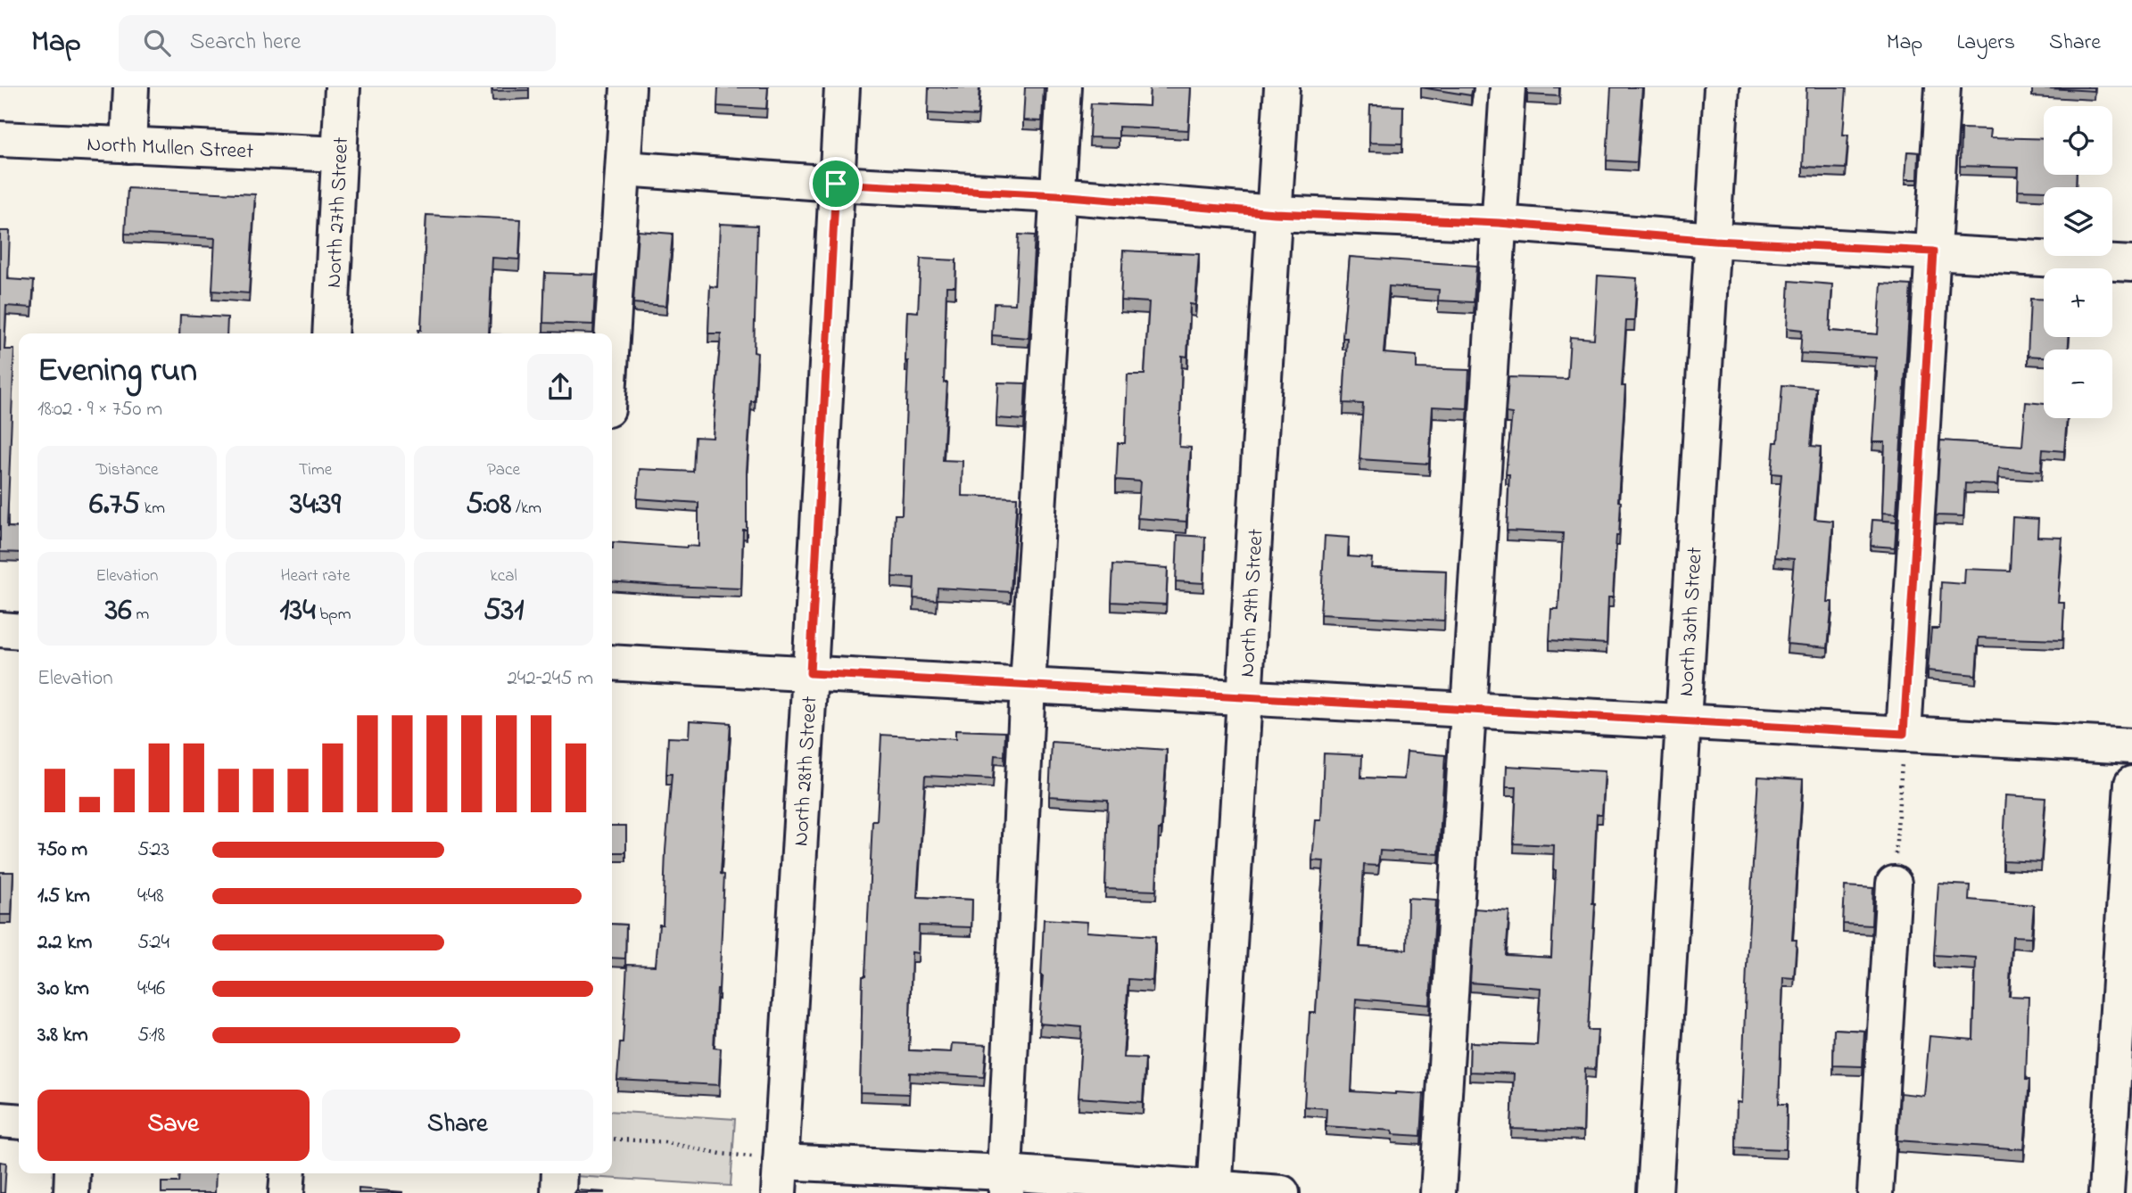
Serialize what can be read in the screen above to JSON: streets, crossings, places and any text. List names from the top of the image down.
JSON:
{
  "streets": {
    "street": [
      "North Mullen Street",
      "North 27th Street",
      "North 29th Street",
      "North 30th Street",
      "North 28th Street"
    ]
  },
  "crossings": [
    ["North Mullen Street", "North 27th Street"]
  ],
  "page": {
    "header": "Map",
    "search": "Search here",
    "nav": ["Map", "Layers", "Share"],
    "map_buttons": ["+", "−"],
    "heading": ["Evening run", "18:02 · 9 × 750 m"],
    "stats": [
      ["Distance", "6.75 km"],
      ["Time", "34:39"],
      ["Pace", "5:08 /km"],
      ["Elevation", "36 m"],
      ["Heart rate", "134 bpm"],
      ["kcal", "531"]
    ],
    "chart": ["Elevation", "242–245 m"],
    "list": [
      {
        "name": "750 m",
        "note": "5:23"
      },
      {
        "name": "1.5 km",
        "note": "4:48"
      },
      {
        "name": "2.2 km",
        "note": "5:24"
      },
      {
        "name": "3.0 km",
        "note": "4:46"
      },
      {
        "name": "3.8 km",
        "note": "5:18"
      }
    ],
    "buttons": ["Save", "Share"]
  }
}
